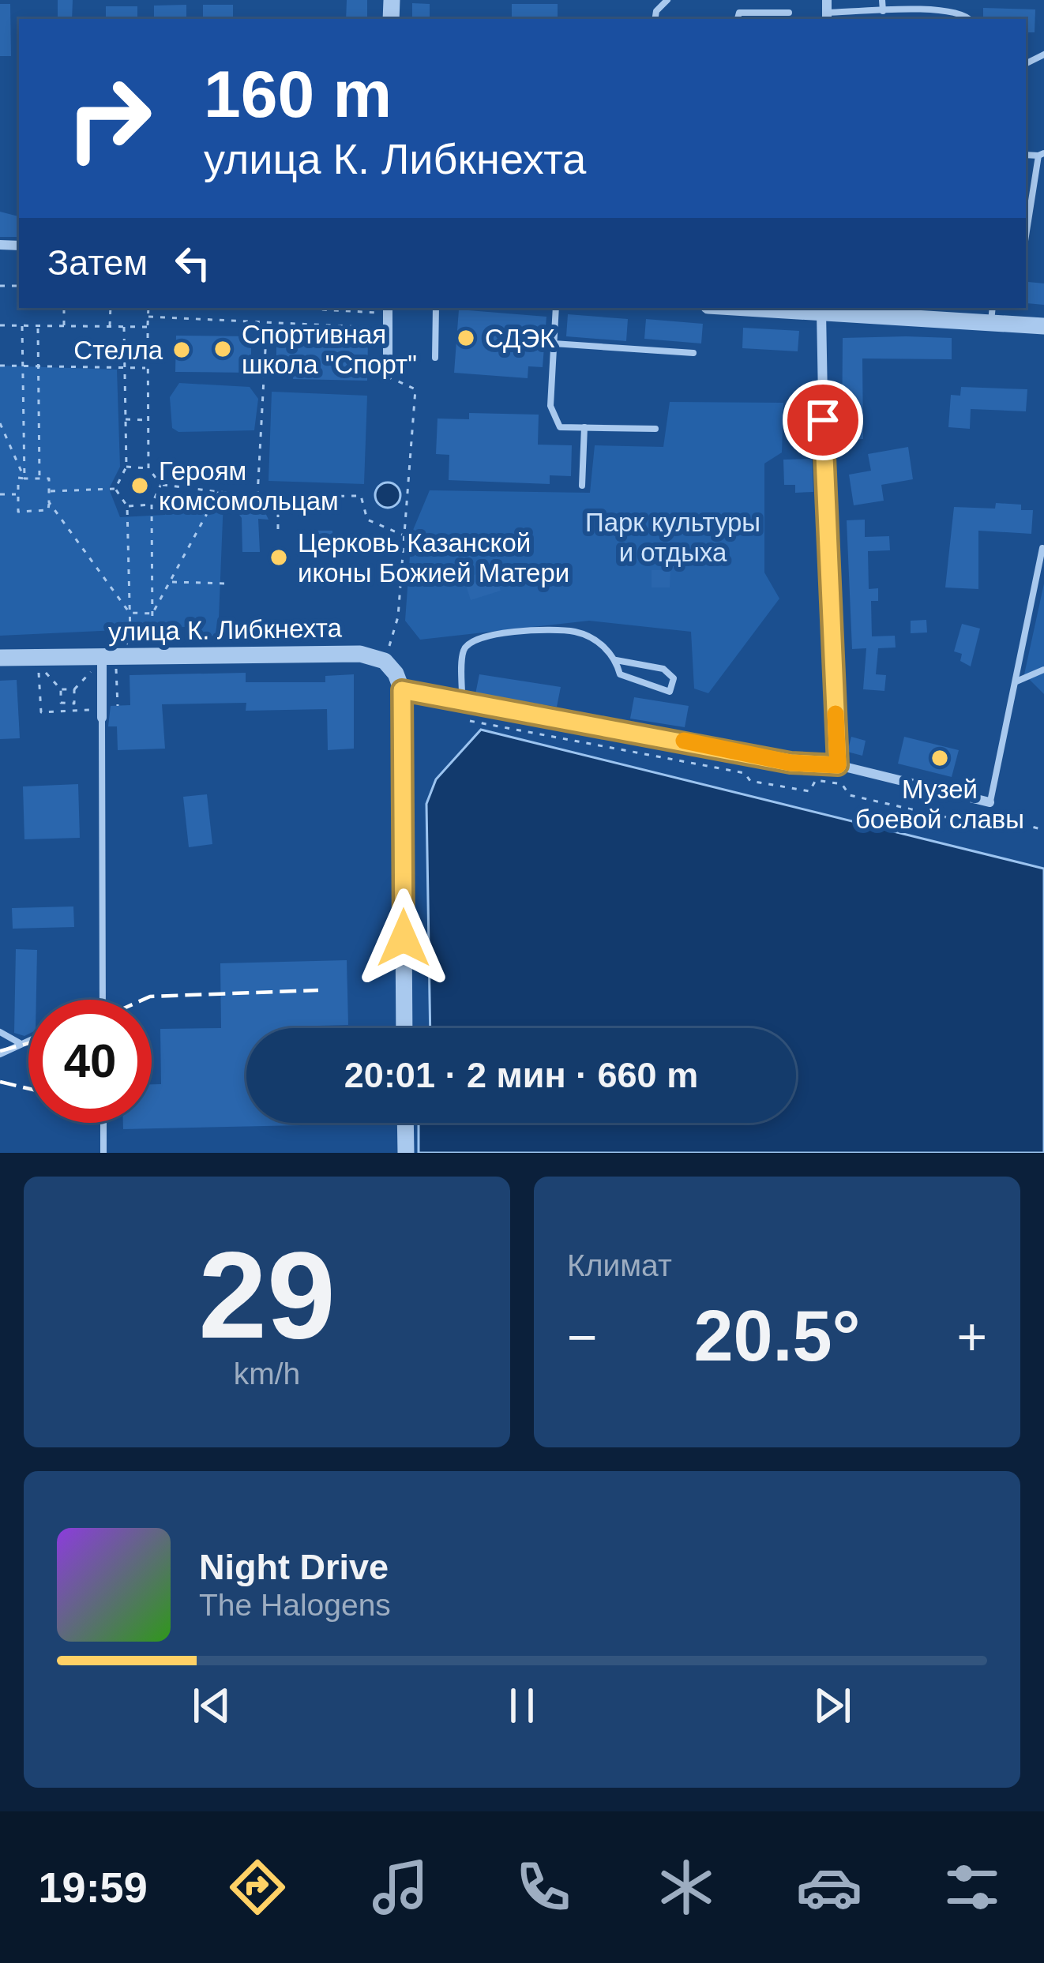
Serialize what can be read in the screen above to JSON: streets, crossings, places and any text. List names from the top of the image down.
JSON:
{
  "streets": {
    "street": ["улица К. Либкнехта"]
  },
  "parks": ["Парк культуры и отдыха"],
  "places": [
    "СДЭК",
    "Спортивная школа \"Спорт\"",
    "Стелла",
    "Героям комсомольцам",
    "Церковь Казанской иконы Божией Матери",
    "Музей боевой славы"
  ],
  "page": {
    "turn": ["160 m", "улица К. Либкнехта"],
    "then": "Затем",
    "limit": "40",
    "trip": "20:01 · 2 мин · 660 m",
    "tile": [
      ["29", "km/h"],
      "Климат"
    ],
    "heat": ["−", "20.5°", "+"],
    "song": ["Night Drive", "The Halogens"],
    "tabs": "19:59"
  }
}
